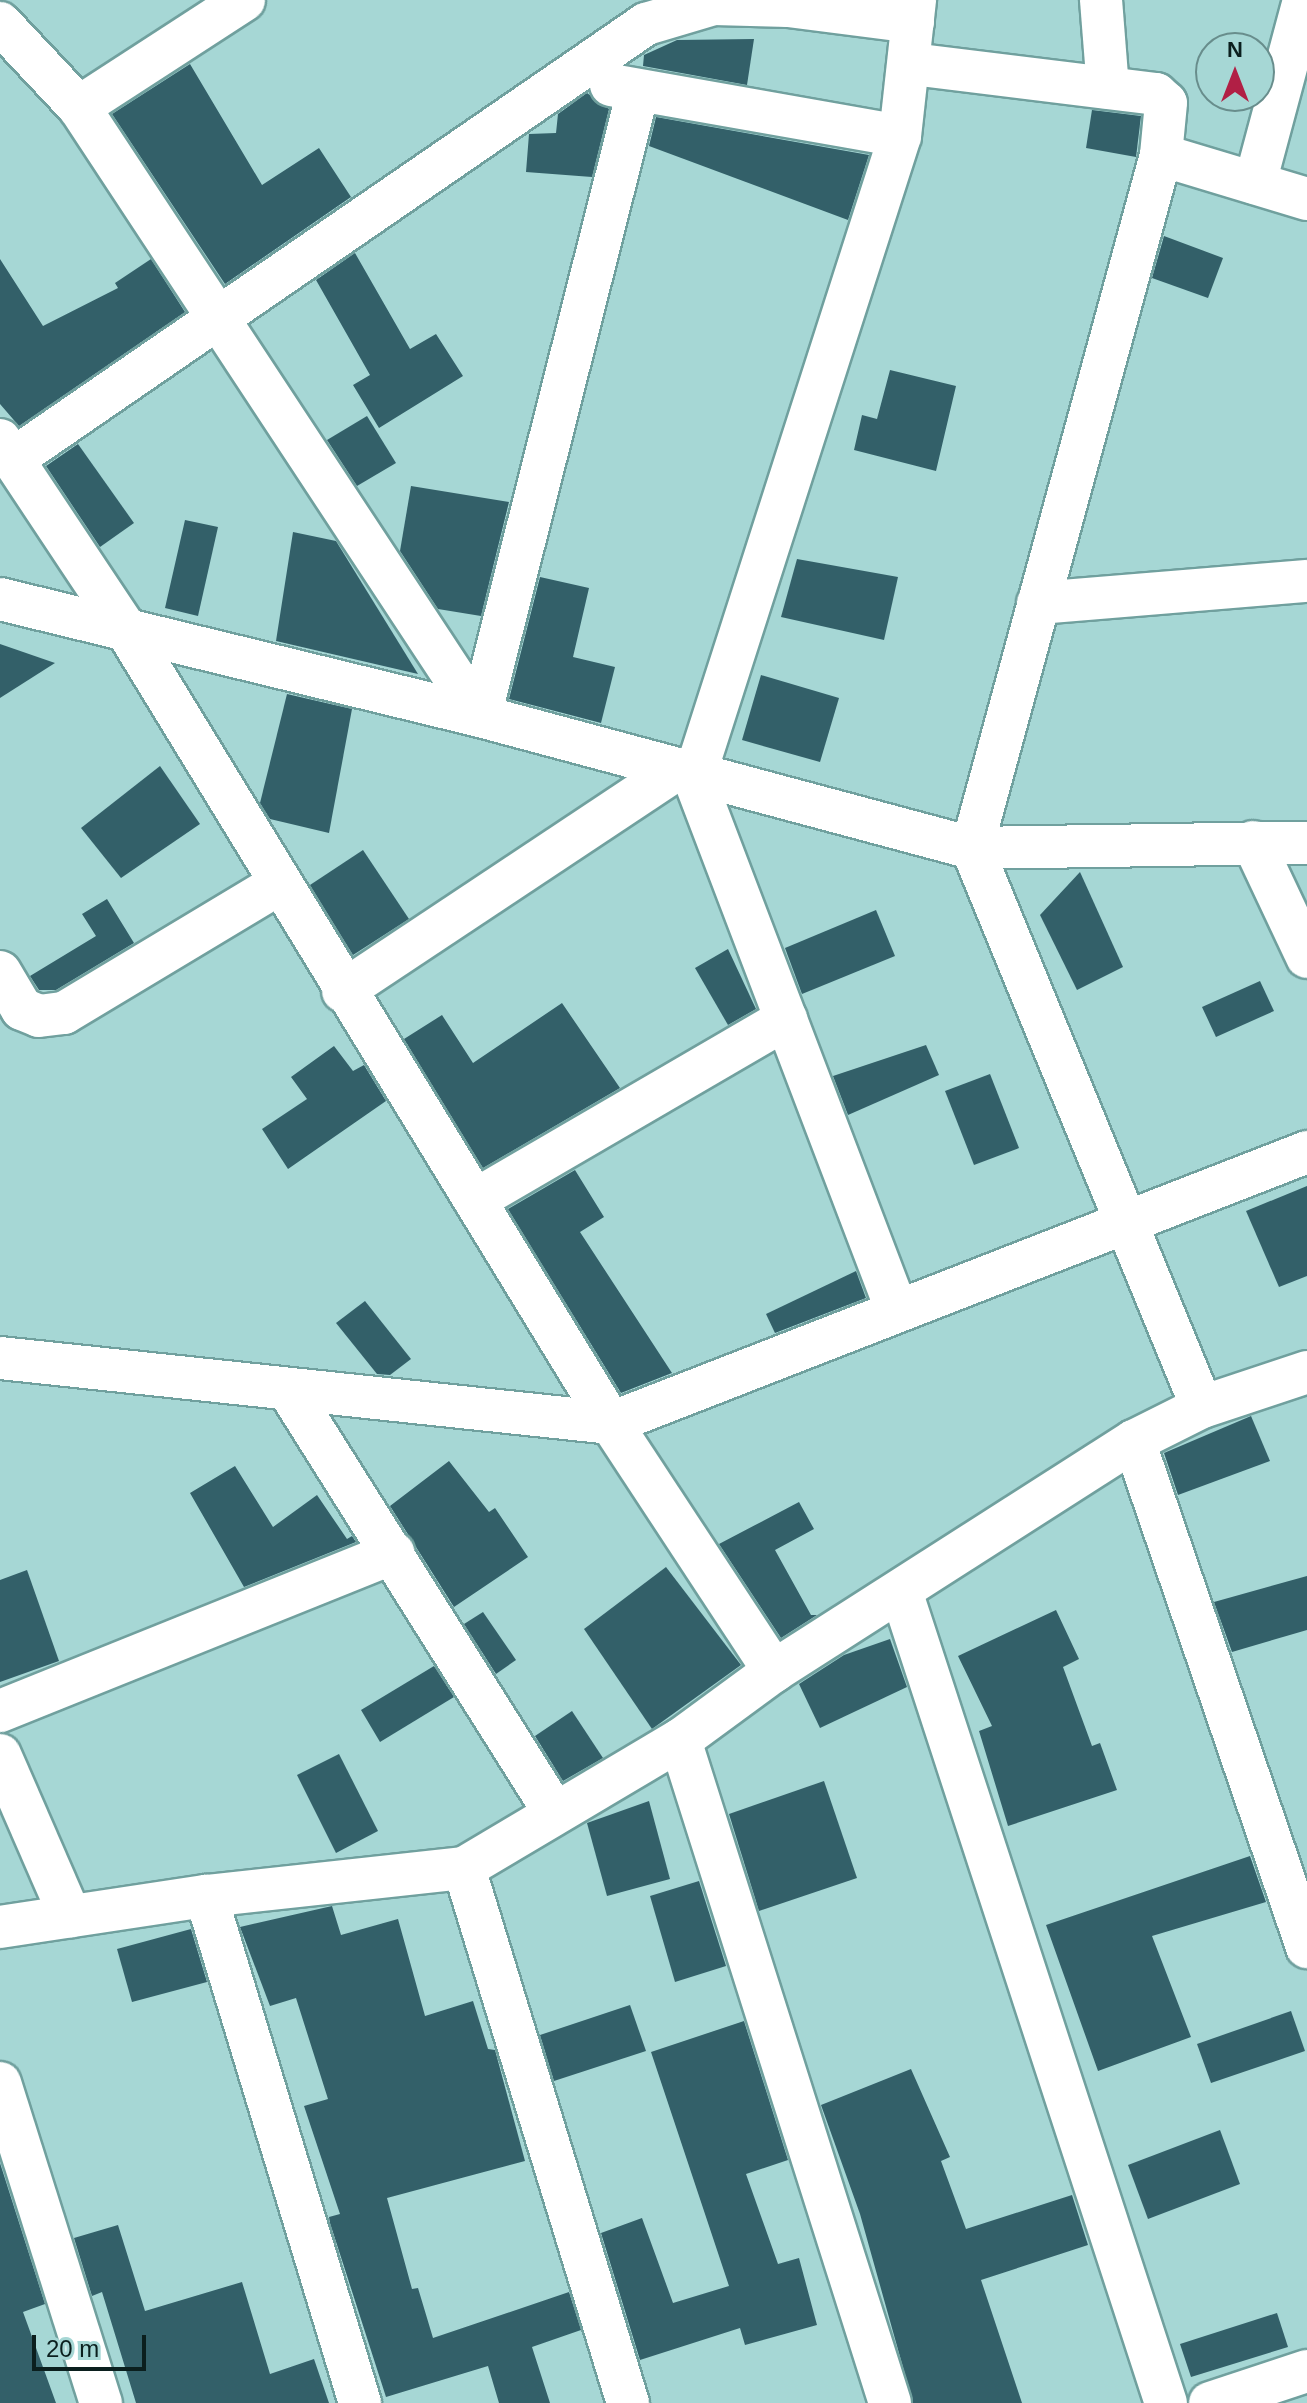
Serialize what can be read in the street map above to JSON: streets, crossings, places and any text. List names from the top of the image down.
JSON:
{
  "scale_bar": "20 m",
  "north": "top"
}
